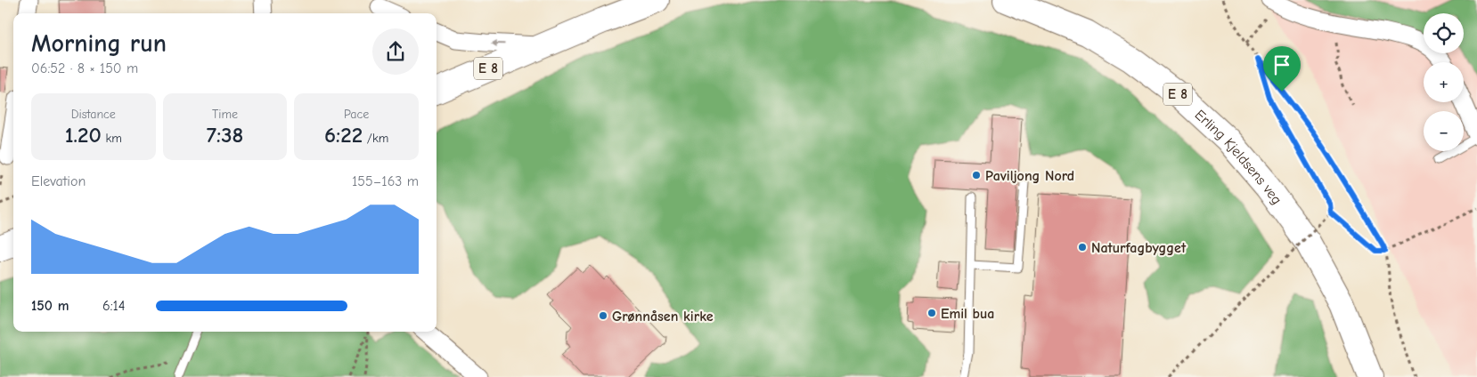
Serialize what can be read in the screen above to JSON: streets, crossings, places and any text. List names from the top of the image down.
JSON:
{
  "streets": {
    "highway": ["E 8", "Erling Kjeldsens veg"]
  },
  "places": [
    "Paviljong Nord",
    "Naturfagbygget",
    "Emil bua",
    "Grønnåsen kirke"
  ],
  "page": {
    "map_buttons": ["+", "−"],
    "heading": ["Morning run", "06:52 · 8 × 150 m"],
    "stats": [
      ["Distance", "1.20 km"],
      ["Time", "7:38"],
      ["Pace", "6:22 /km"]
    ],
    "chart": ["Elevation", "155–163 m"],
    "list": [
      {
        "name": "150 m",
        "note": "6:14"
      }
    ]
  }
}
